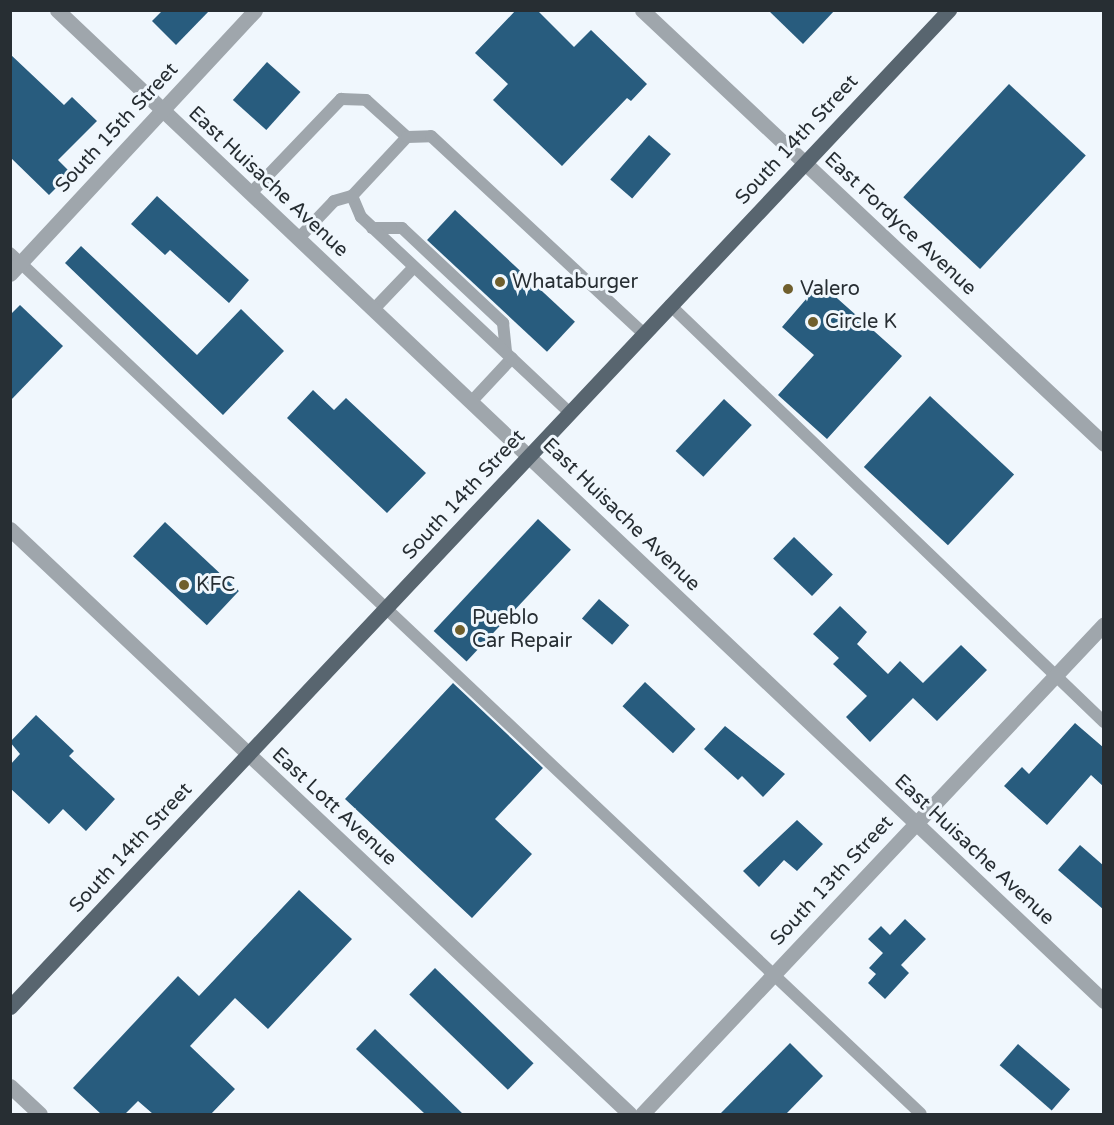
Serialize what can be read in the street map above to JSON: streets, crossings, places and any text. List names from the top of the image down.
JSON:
{
  "streets": {
    "main road": ["South 14th Street"],
    "street": [
      "South 15th Street",
      "East Huisache Avenue",
      "East Fordyce Avenue",
      "East Lott Avenue",
      "South 13th Street"
    ]
  },
  "crossings": [
    ["South 15th Street", "East Huisache Avenue"],
    ["South 14th Street", "East Huisache Avenue"],
    ["South 14th Street", "East Fordyce Avenue"],
    ["South 14th Street", "East Lott Avenue"],
    ["East Huisache Avenue", "South 13th Street"]
  ],
  "places": [
    "Whataburger",
    "Valero",
    "Circle K",
    "KFC",
    "Pueblo Car Repair"
  ]
}
